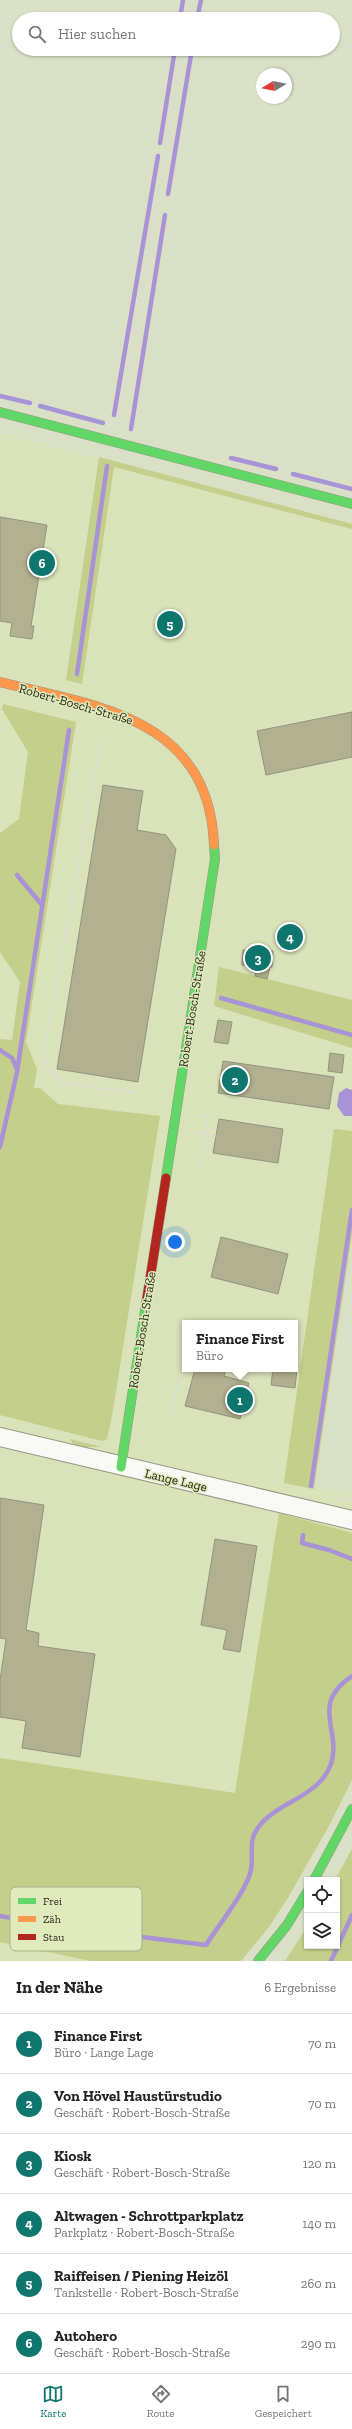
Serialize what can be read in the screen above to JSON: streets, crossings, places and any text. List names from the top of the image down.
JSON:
{
  "streets": {
    "street": ["Robert-Bosch-Straße", "Lange Lage"]
  },
  "crossings": [
    ["Robert-Bosch-Straße", "Lange Lage"]
  ],
  "legend": ["Frei", "Zäh", "Stau"],
  "north": "left",
  "page": {
    "search": "Hier suchen",
    "pins": [
      "6",
      "5",
      "4",
      "3",
      "2",
      "1"
    ],
    "popup": ["Finance First", "Büro"],
    "heading": ["In der Nähe", "6 Ergebnisse"],
    "list": [
      {
        "mark": "1",
        "name": "Finance First",
        "note": "Büro · Lange Lage",
        "value": "70 m"
      },
      {
        "mark": "2",
        "name": "Von Hövel Haustürstudio",
        "note": "Geschäft · Robert-Bosch-Straße",
        "value": "70 m"
      },
      {
        "mark": "3",
        "name": "Kiosk",
        "note": "Geschäft · Robert-Bosch-Straße",
        "value": "120 m"
      },
      {
        "mark": "4",
        "name": "Altwagen - Schrottparkplatz",
        "note": "Parkplatz · Robert-Bosch-Straße",
        "value": "140 m"
      },
      {
        "mark": "5",
        "name": "Raiffeisen / Piening Heizöl",
        "note": "Tankstelle · Robert-Bosch-Straße",
        "value": "260 m"
      },
      {
        "mark": "6",
        "name": "Autohero",
        "note": "Geschäft · Robert-Bosch-Straße",
        "value": "290 m"
      }
    ],
    "nav": ["Karte", "Route", "Gespeichert"]
  }
}
